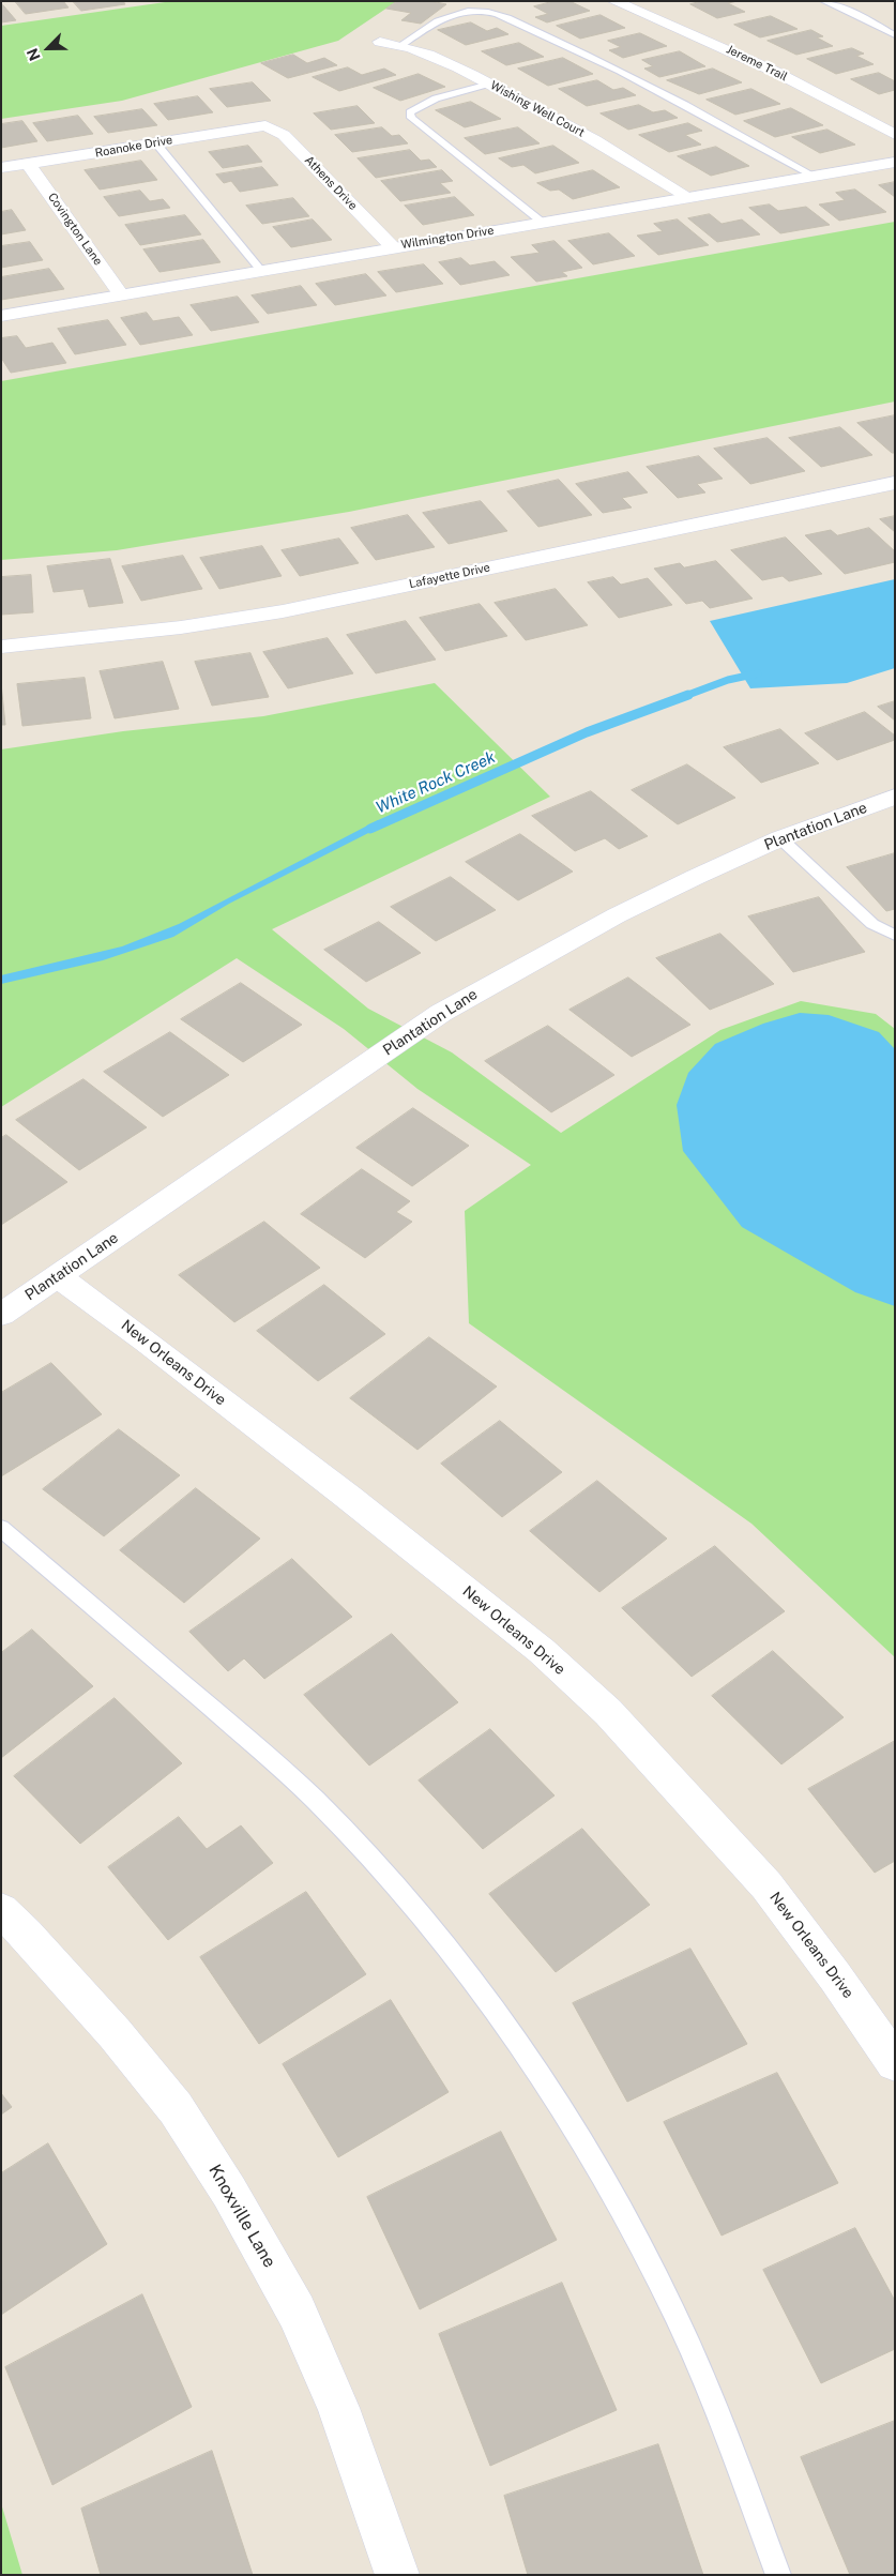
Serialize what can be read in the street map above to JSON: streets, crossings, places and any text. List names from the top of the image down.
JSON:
{
  "streets": {
    "street": [
      "Jereme Trail",
      "Wishing Well Court",
      "Roanoke Drive",
      "Athens Drive",
      "Covington Lane",
      "Wilmington Drive",
      "Lafayette Drive",
      "Plantation Lane",
      "New Orleans Drive",
      "Knoxville Lane"
    ]
  },
  "crossings": [
    ["Wishing Well Court", "Wilmington Drive"],
    ["Roanoke Drive", "Athens Drive"],
    ["Roanoke Drive", "Covington Lane"],
    ["Athens Drive", "Wilmington Drive"],
    ["Covington Lane", "Wilmington Drive"],
    ["Plantation Lane", "New Orleans Drive"]
  ],
  "water": ["White Rock Creek"],
  "north": "bottom left"
}
